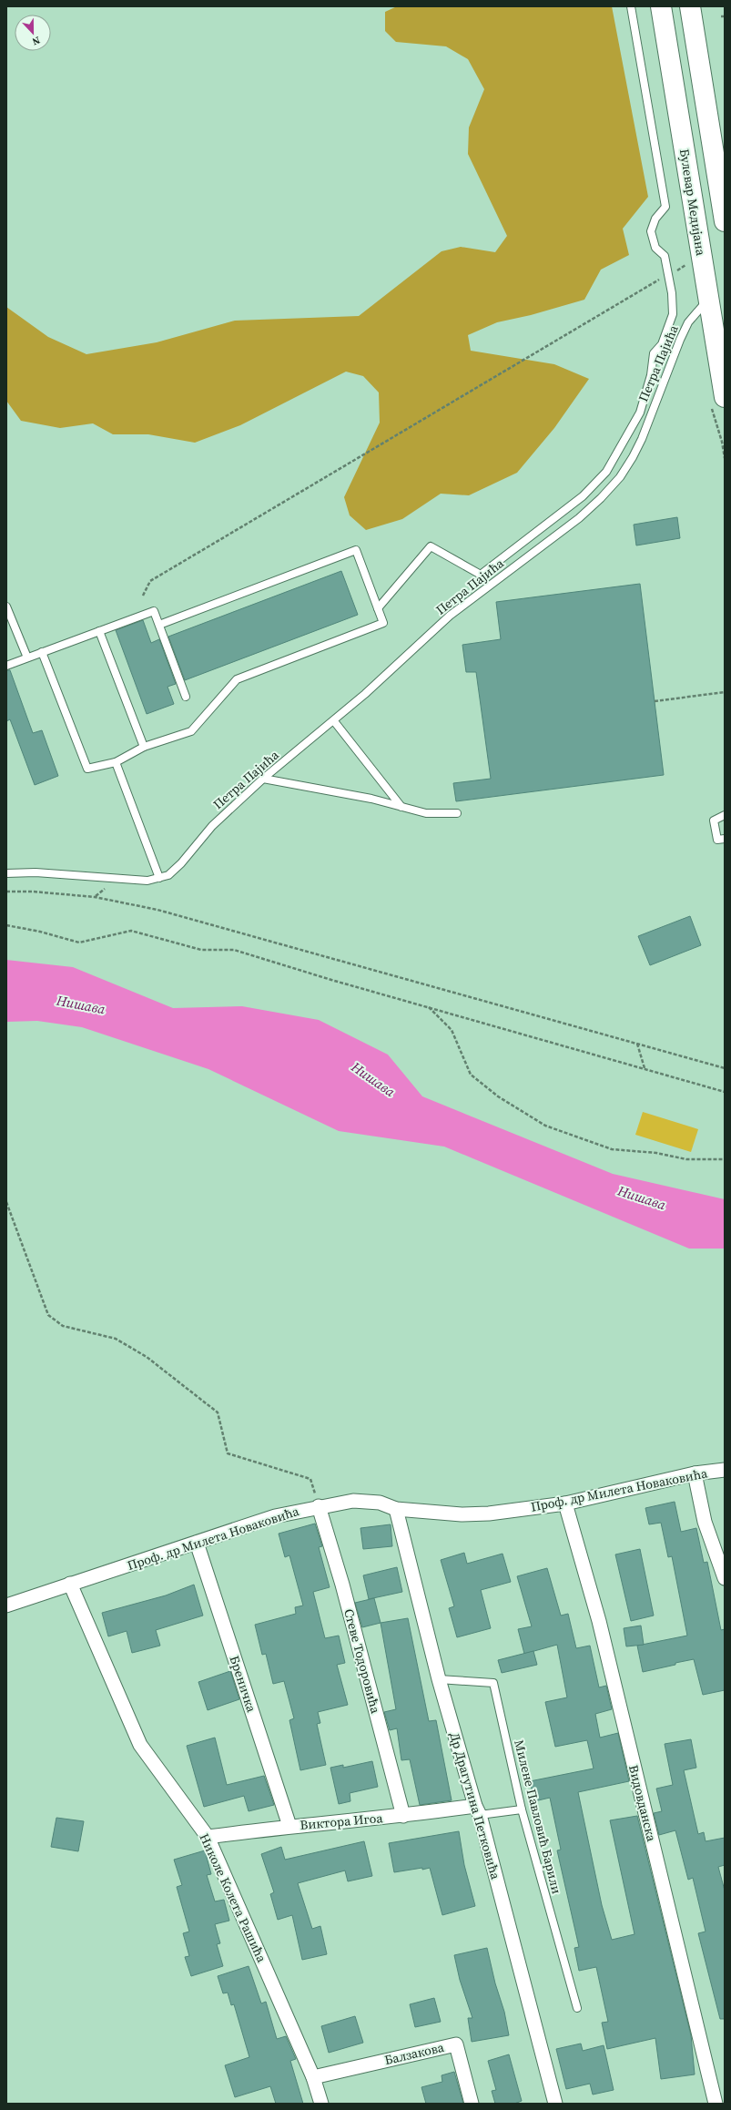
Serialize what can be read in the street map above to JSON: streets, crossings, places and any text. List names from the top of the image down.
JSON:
{
  "streets": {
    "main road": ["Булевар Медијана"],
    "street": [
      "Проф. др Милета Новаковића",
      "Стеве Тодоровића",
      "Бреничка",
      "Видовданска",
      "Др Драгутина Петковића",
      "Виктора Игоа",
      "Николе Колета Рашића",
      "Балзакова"
    ],
    "lane": ["Петра Пајића", "Милене Павловић Барили"]
  },
  "crossings": [
    ["Булевар Медијана", "Петра Пајића"],
    ["Проф. др Милета Новаковића", "Стеве Тодоровића"],
    ["Проф. др Милета Новаковића", "Бреничка"],
    ["Проф. др Милета Новаковића", "Видовданска"],
    ["Проф. др Милета Новаковића", "Др Драгутина Петковића"],
    ["Проф. др Милета Новаковића", "Николе Колета Рашића"],
    ["Стеве Тодоровића", "Виктора Игоа"],
    ["Бреничка", "Виктора Игоа"],
    ["Др Драгутина Петковића", "Милене Павловић Барили"],
    ["Др Драгутина Петковића", "Виктора Игоа"],
    ["Виктора Игоа", "Николе Колета Рашића"],
    ["Николе Колета Рашића", "Балзакова"]
  ],
  "water": ["Нишава"],
  "north": "bottom"
}
